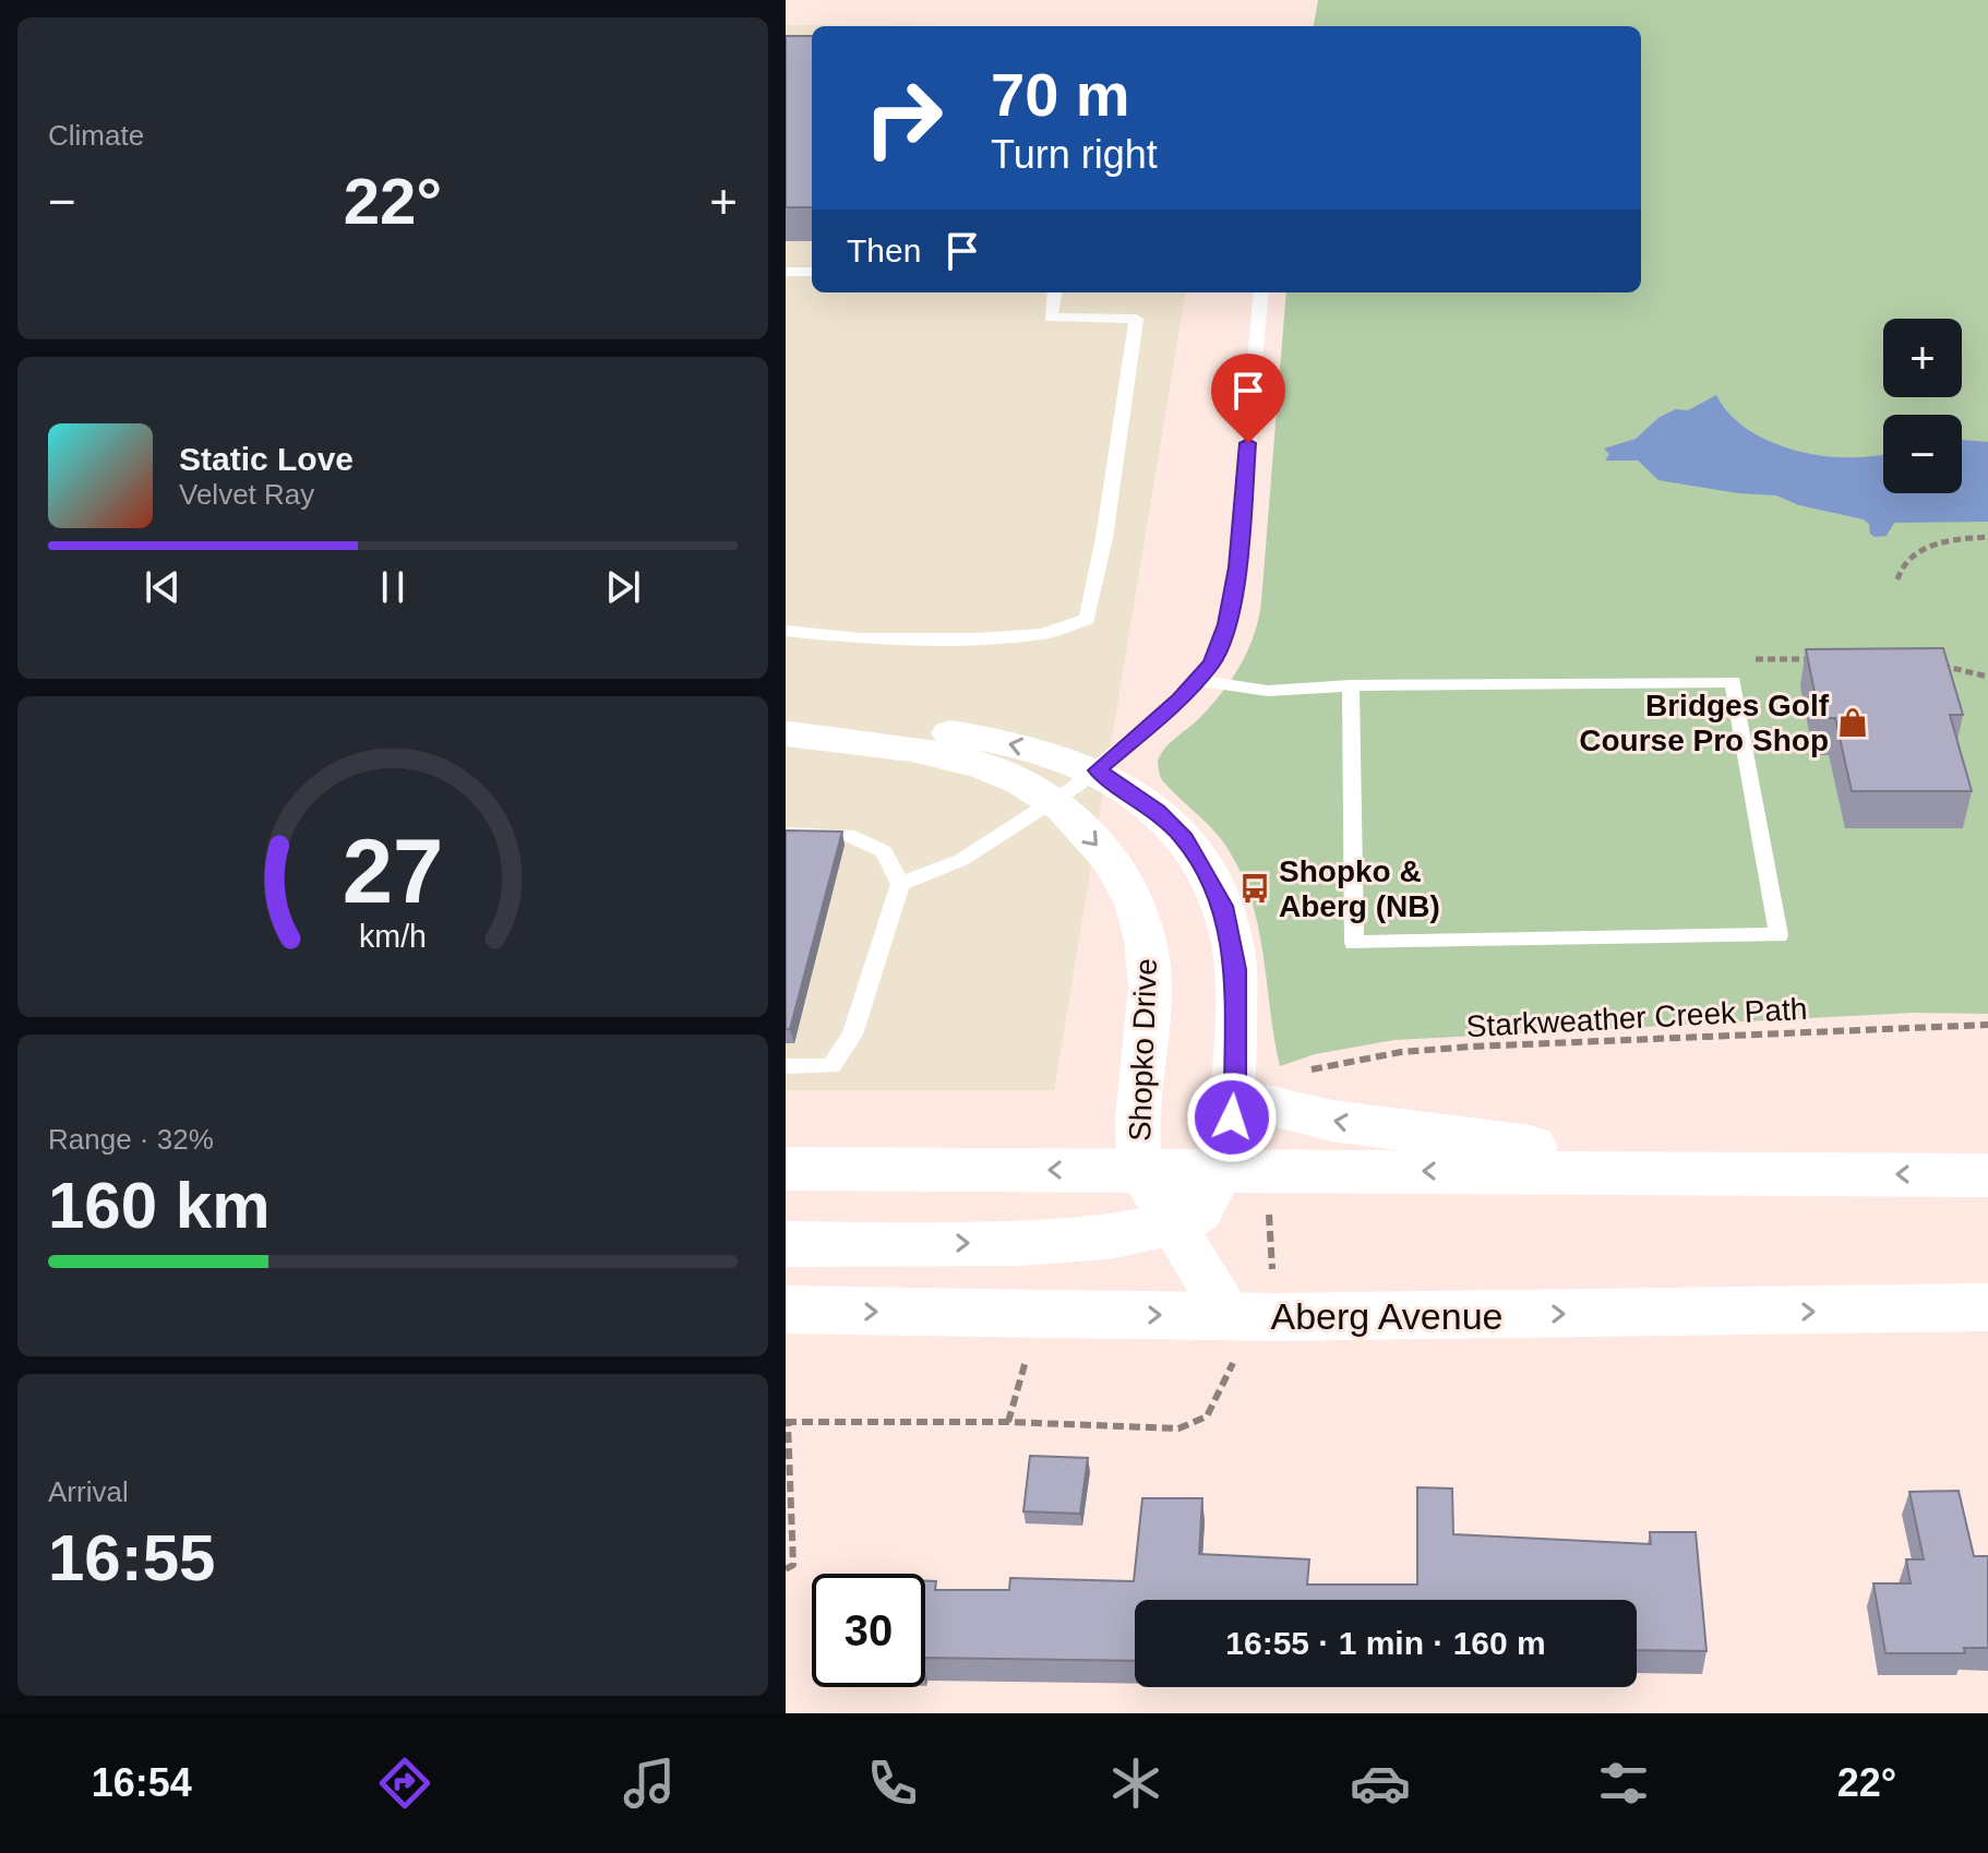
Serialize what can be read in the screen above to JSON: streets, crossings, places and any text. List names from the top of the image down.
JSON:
{
  "streets": {
    "main road": ["Aberg Avenue"],
    "street": ["Shopko Drive"],
    "path": ["Starkweather Creek Path"]
  },
  "crossings": [
    ["Shopko Drive", "Aberg Avenue"]
  ],
  "places": {
    "shop": ["Bridges Golf Course Pro Shop"],
    "bus stop": ["Shopko & Aberg (NB)"]
  },
  "page": {
    "tile": [
      "Climate",
      ["Range · 32%", "160 km"],
      ["Arrival", "16:55"]
    ],
    "turn": ["70 m", "Turn right"],
    "heat": ["−", "22°", "+"],
    "then": "Then",
    "map_buttons": ["+", "−"],
    "song": ["Static Love", "Velvet Ray"],
    "limit": "30",
    "trip": "16:55 · 1 min · 160 m",
    "tabs": ["16:54", "22°"],
    "gauge": ["27", "km/h"]
  }
}
